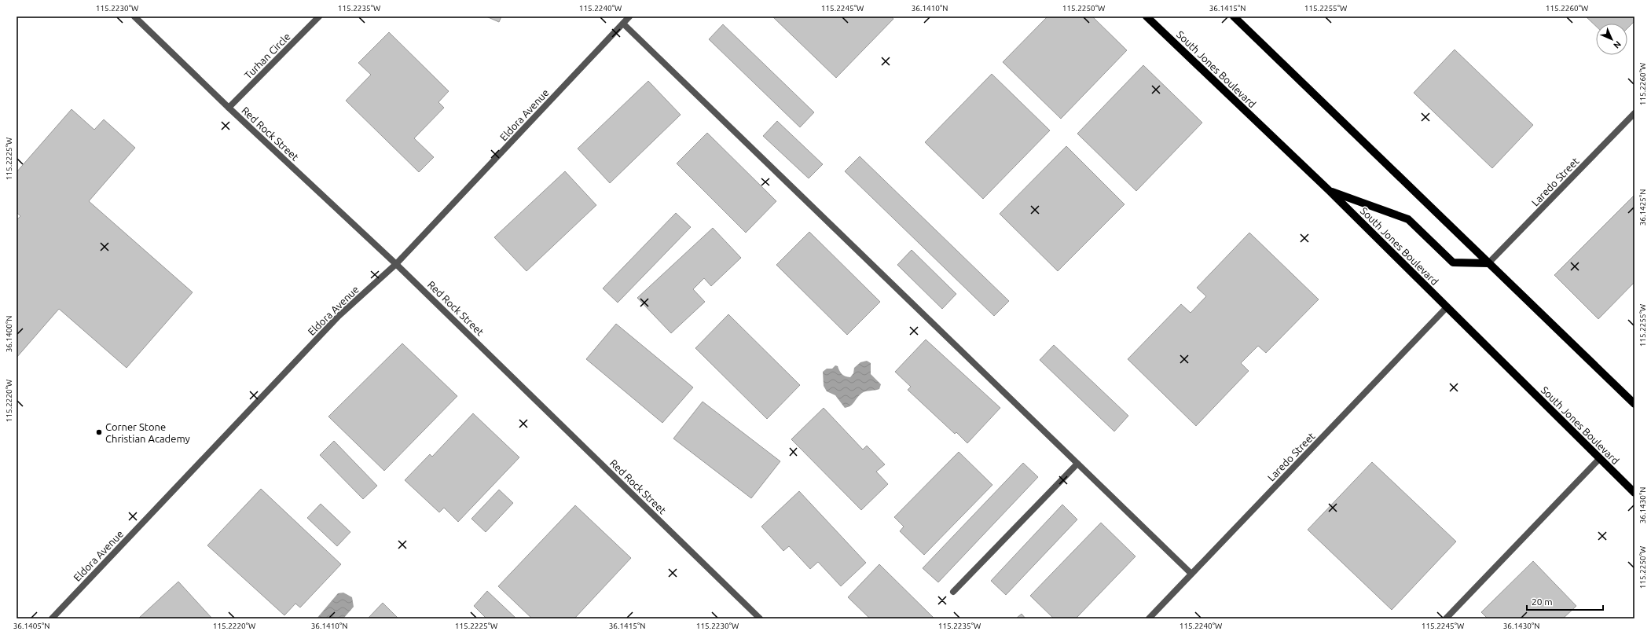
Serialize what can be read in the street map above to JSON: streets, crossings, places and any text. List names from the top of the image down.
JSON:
{
  "streets": {
    "main road": ["South Jones Boulevard"],
    "street": [
      "Turhan Circle",
      "Eldora Avenue",
      "Red Rock Street",
      "Laredo Street"
    ]
  },
  "crossings": [
    ["Turhan Circle", "Red Rock Street"],
    ["South Jones Boulevard", "Laredo Street"],
    ["Eldora Avenue", "Red Rock Street"]
  ],
  "places": ["Corner Stone Christian Academy"],
  "scale_bar": "20 m",
  "north": "bottom right",
  "coordinates": [
    "115.2230°W",
    "115.2235°W",
    "115.2240°W",
    "115.2245°W",
    "36.1410°N",
    "115.2250°W",
    "36.1415°N",
    "115.2255°W",
    "115.2260°W",
    "115.2225°W",
    "36.1425°N",
    "36.1400°N",
    "115.2220°W",
    "36.1430°N",
    "36.1405°N"
  ]
}
